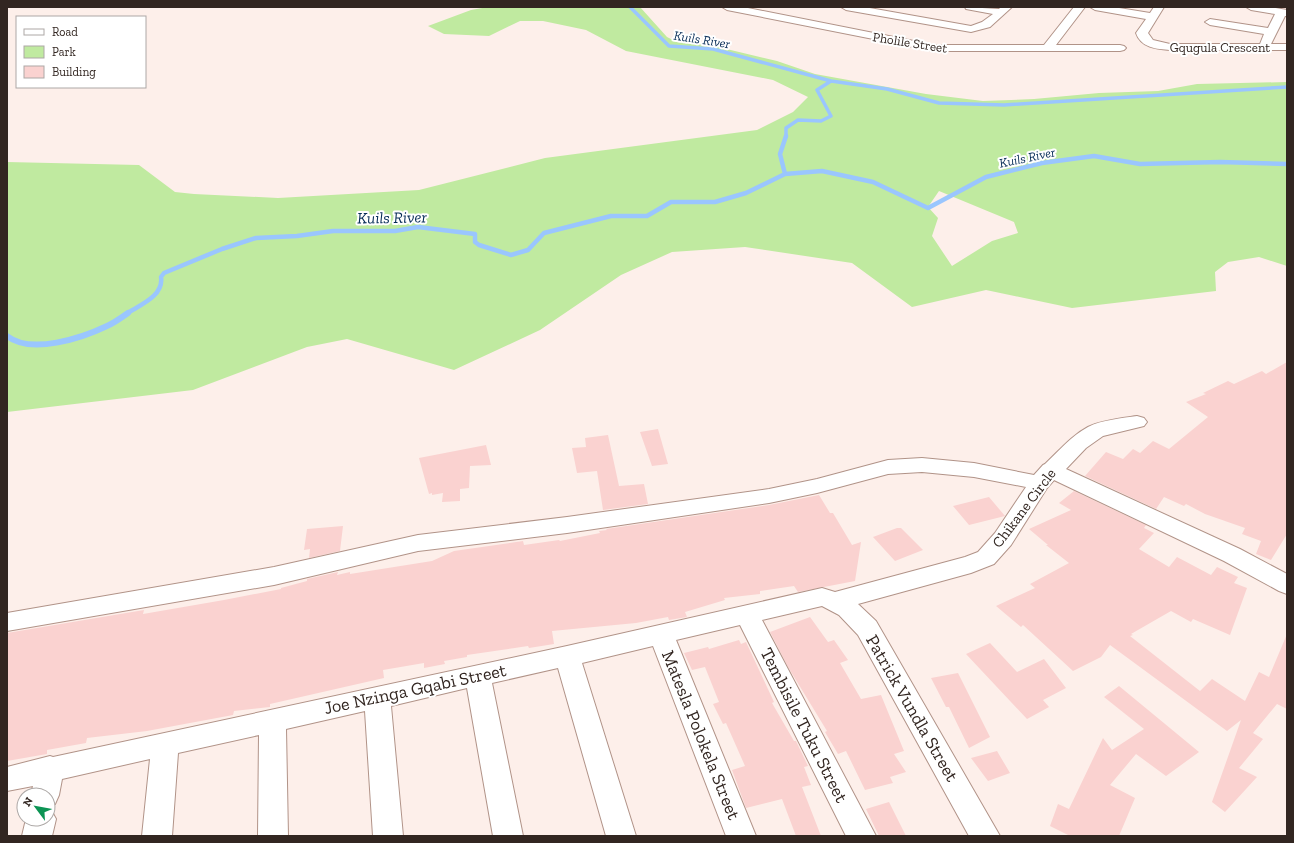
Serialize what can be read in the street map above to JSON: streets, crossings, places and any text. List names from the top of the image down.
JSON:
{
  "streets": {
    "street": [
      "Pholile Street",
      "Gqugula Crescent",
      "Chikane Circle",
      "Joe Nzinga Gqabi Street",
      "Patrick Vundla Street",
      "Tembisile Tuku Street",
      "Matesla Polokela Street"
    ]
  },
  "crossings": [
    ["Chikane Circle", "Joe Nzinga Gqabi Street"],
    ["Chikane Circle", "Patrick Vundla Street"],
    ["Joe Nzinga Gqabi Street", "Patrick Vundla Street"],
    ["Joe Nzinga Gqabi Street", "Tembisile Tuku Street"],
    ["Joe Nzinga Gqabi Street", "Matesla Polokela Street"]
  ],
  "water": ["Kuils River"],
  "legend": ["Road", "Park", "Building"],
  "north": "top left"
}
